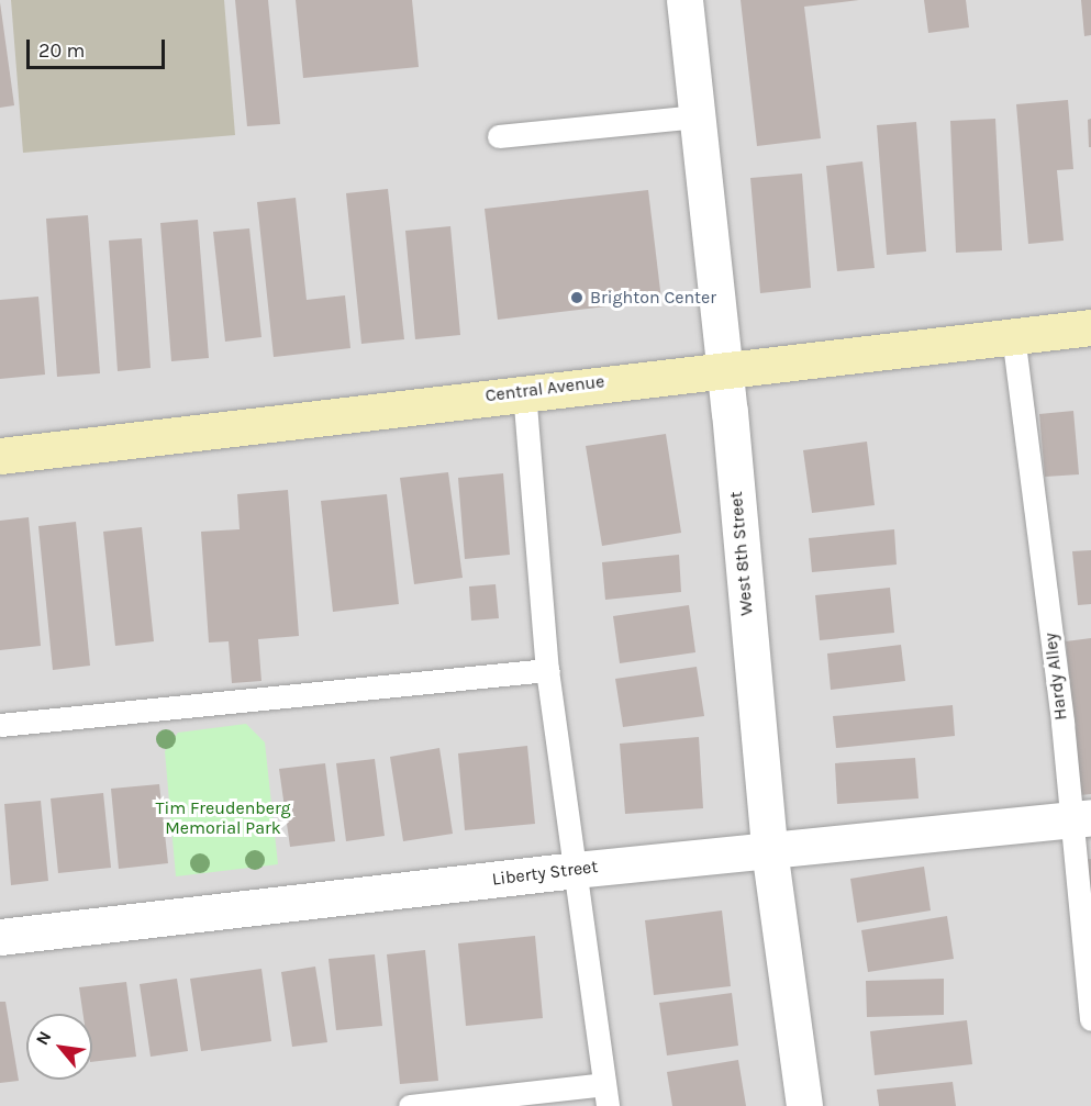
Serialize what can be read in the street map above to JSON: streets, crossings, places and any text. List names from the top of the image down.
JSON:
{
  "streets": {
    "street": ["Central Avenue", "West 8th Street", "Liberty Street"],
    "lane": ["Hardy Alley"]
  },
  "crossings": [
    ["Central Avenue", "West 8th Street"],
    ["Central Avenue", "Hardy Alley"],
    ["West 8th Street", "Liberty Street"],
    ["Hardy Alley", "Liberty Street"]
  ],
  "parks": ["Tim Freudenberg Memorial Park"],
  "places": ["Brighton Center"],
  "scale_bar": "20 m",
  "north": "top left"
}
